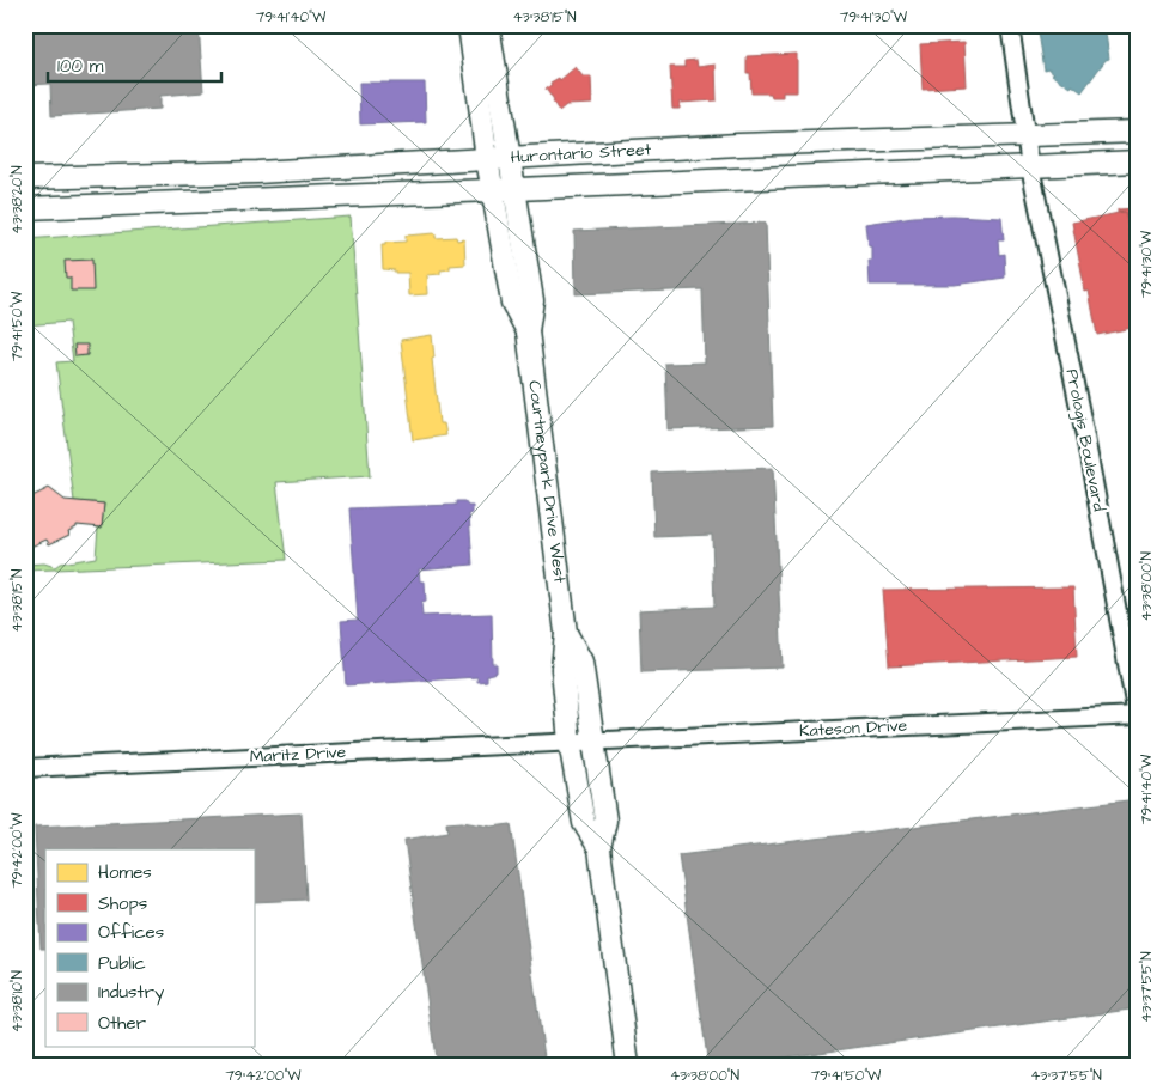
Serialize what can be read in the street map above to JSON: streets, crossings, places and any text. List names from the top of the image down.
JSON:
{
  "streets": {
    "main road": ["Hurontario Street", "Courtneypark Drive West"],
    "street": ["Prologis Boulevard", "Kateson Drive", "Maritz Drive"]
  },
  "crossings": [
    ["Hurontario Street", "Prologis Boulevard"],
    ["Hurontario Street", "Courtneypark Drive West"],
    ["Prologis Boulevard", "Kateson Drive"],
    ["Courtneypark Drive West", "Kateson Drive"],
    ["Courtneypark Drive West", "Maritz Drive"],
    ["Kateson Drive", "Maritz Drive"]
  ],
  "legend": [
    "Homes",
    "Shops",
    "Offices",
    "Public",
    "Industry",
    "Other"
  ],
  "scale_bar": "100 m",
  "coordinates": [
    "79°41'40\"W",
    "43°38'15\"N",
    "79°41'30\"W",
    "43°38'20\"N",
    "79°41'50\"W",
    "43°38'00\"N",
    "79°42'00\"W",
    "43°37'55\"N",
    "43°38'10\"N"
  ]
}
